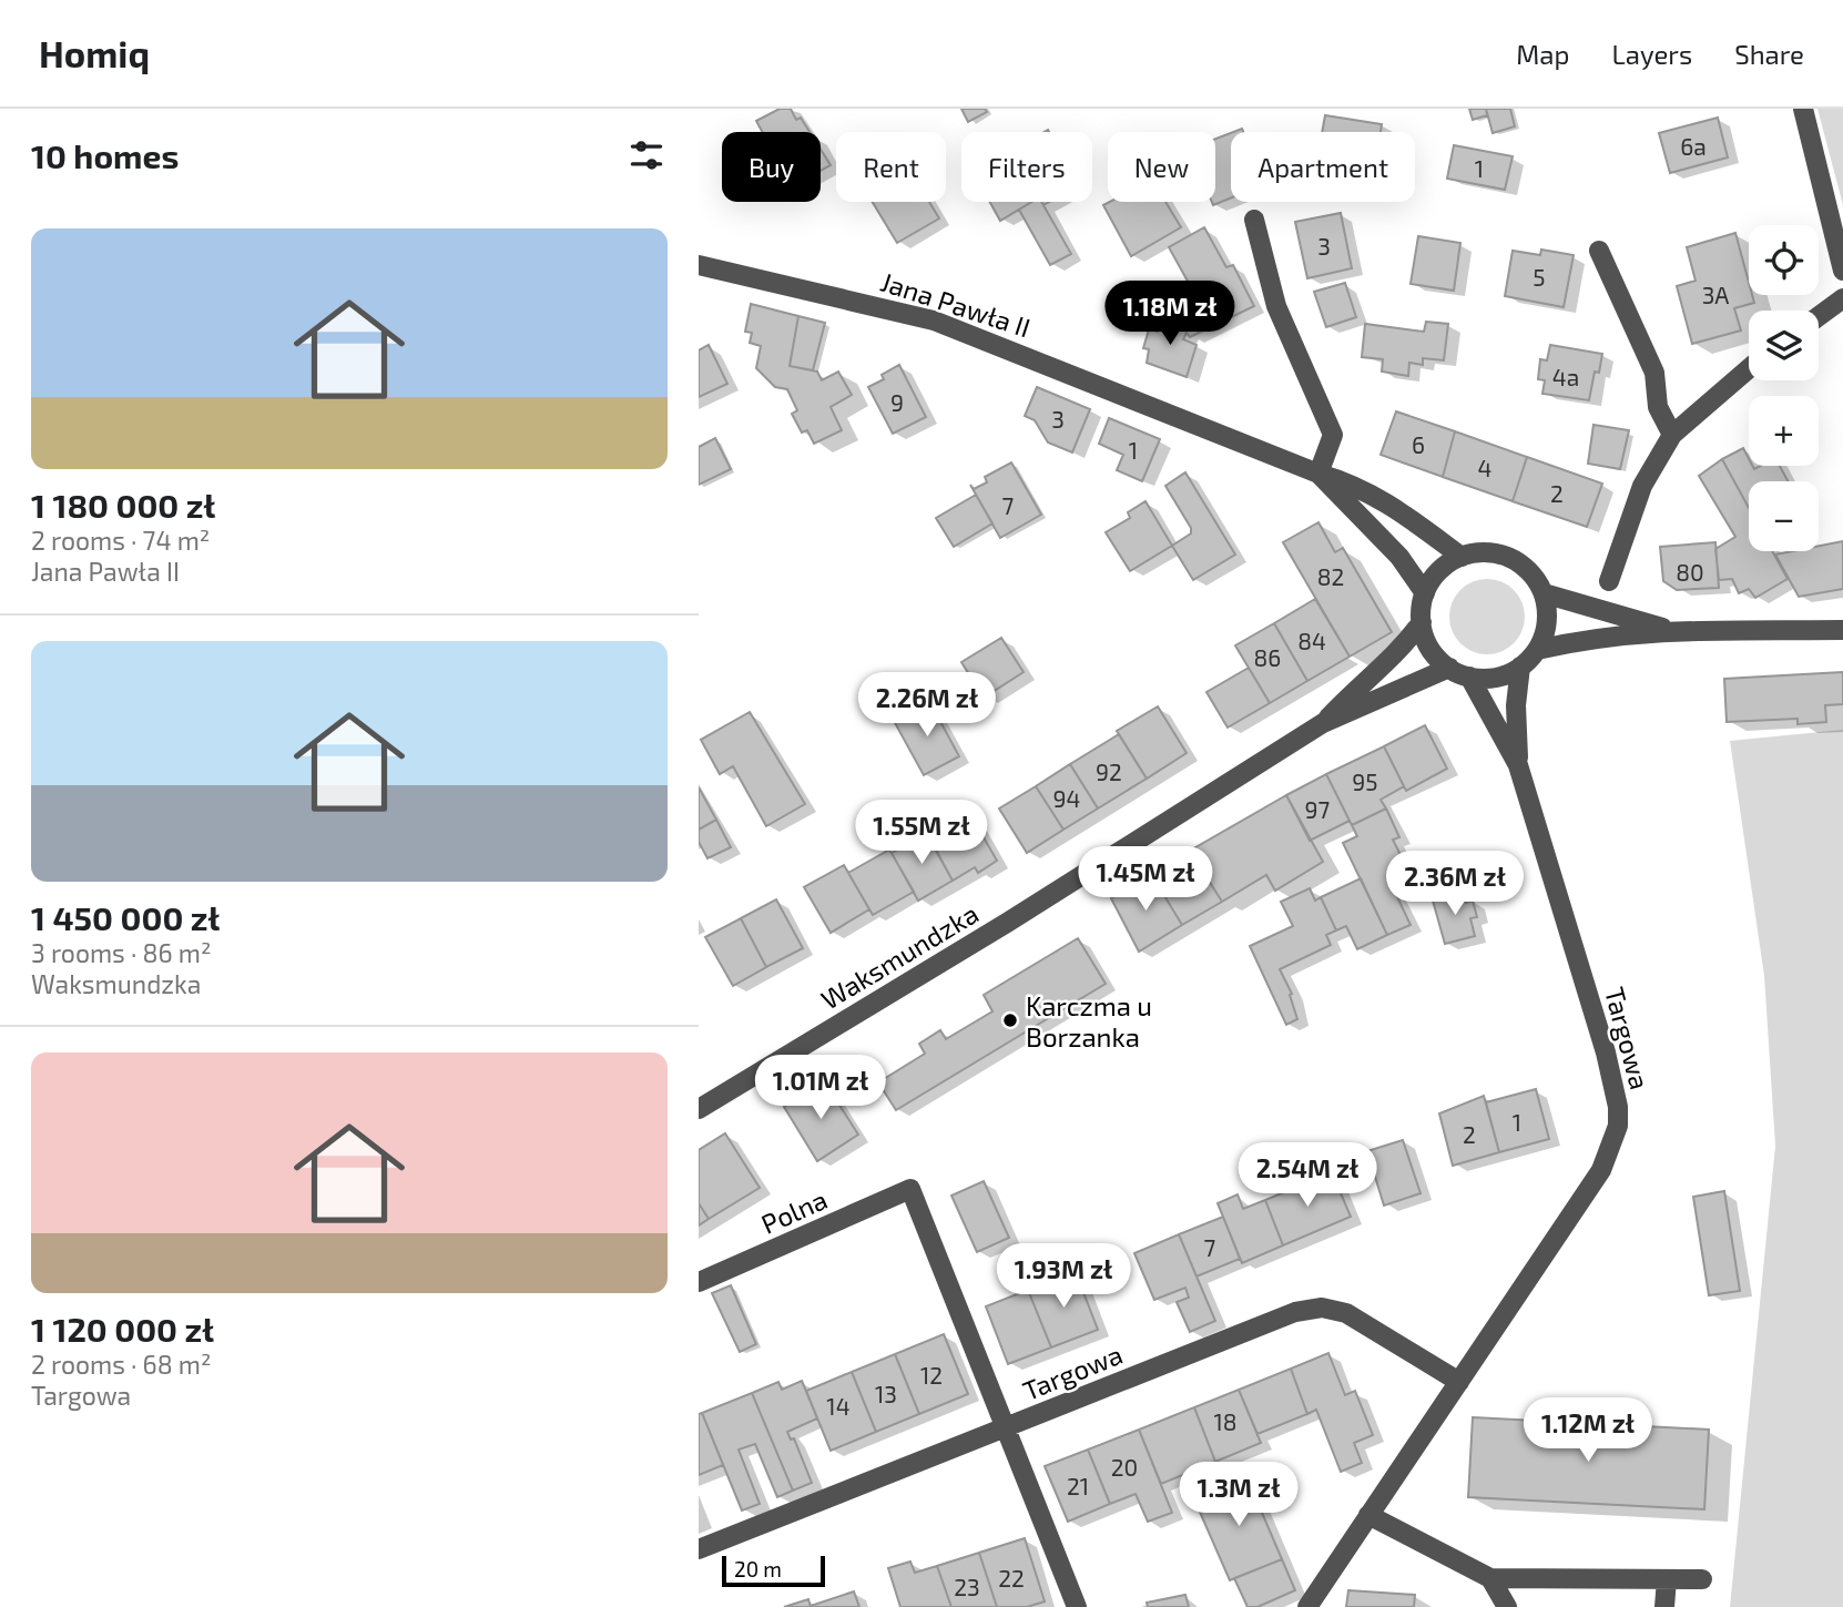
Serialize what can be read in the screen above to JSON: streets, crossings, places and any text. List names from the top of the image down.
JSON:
{
  "streets": {
    "street": [
      "Jana Pawła II",
      "Waksmundzka",
      "Targowa",
      "Polna"
    ]
  },
  "crossings": [
    ["Jana Pawła II", "Waksmundzka"],
    ["Jana Pawła II", "Targowa"],
    ["Waksmundzka", "Targowa"],
    ["Targowa", "Polna"]
  ],
  "places": ["Karczma u Borzanka"],
  "house_numbers": [
    "6a",
    "1",
    "3",
    "5",
    "3A",
    "4a",
    "9",
    "3",
    "6",
    "1",
    "4",
    "2",
    "7",
    "80",
    "82",
    "84",
    "86",
    "92",
    "95",
    "94",
    "97",
    "1",
    "2",
    "7",
    "12",
    "13",
    "14",
    "18",
    "20",
    "21",
    "22",
    "23"
  ],
  "scale_bar": "20 m",
  "page": {
    "header": "Homiq",
    "nav": ["Map", "Layers", "Share"],
    "heading": "10 homes",
    "chip": [
      "Buy",
      "Rent",
      "Filters",
      "New",
      "Apartment"
    ],
    "list": [
      {
        "name": "1 180 000 zł",
        "note": "2 rooms · 74 m² · Jana Pawła II"
      },
      {
        "name": "1 450 000 zł",
        "note": "3 rooms · 86 m² · Waksmundzka"
      },
      {
        "name": "1 120 000 zł",
        "note": "2 rooms · 68 m² · Targowa"
      }
    ],
    "map_buttons": ["+", "−"],
    "price": [
      "1.18M zł",
      "2.26M zł",
      "1.55M zł",
      "1.45M zł",
      "2.36M zł",
      "1.01M zł",
      "2.54M zł",
      "1.93M zł",
      "1.12M zł",
      "1.3M zł"
    ],
    "scale": "20 m"
  }
}
